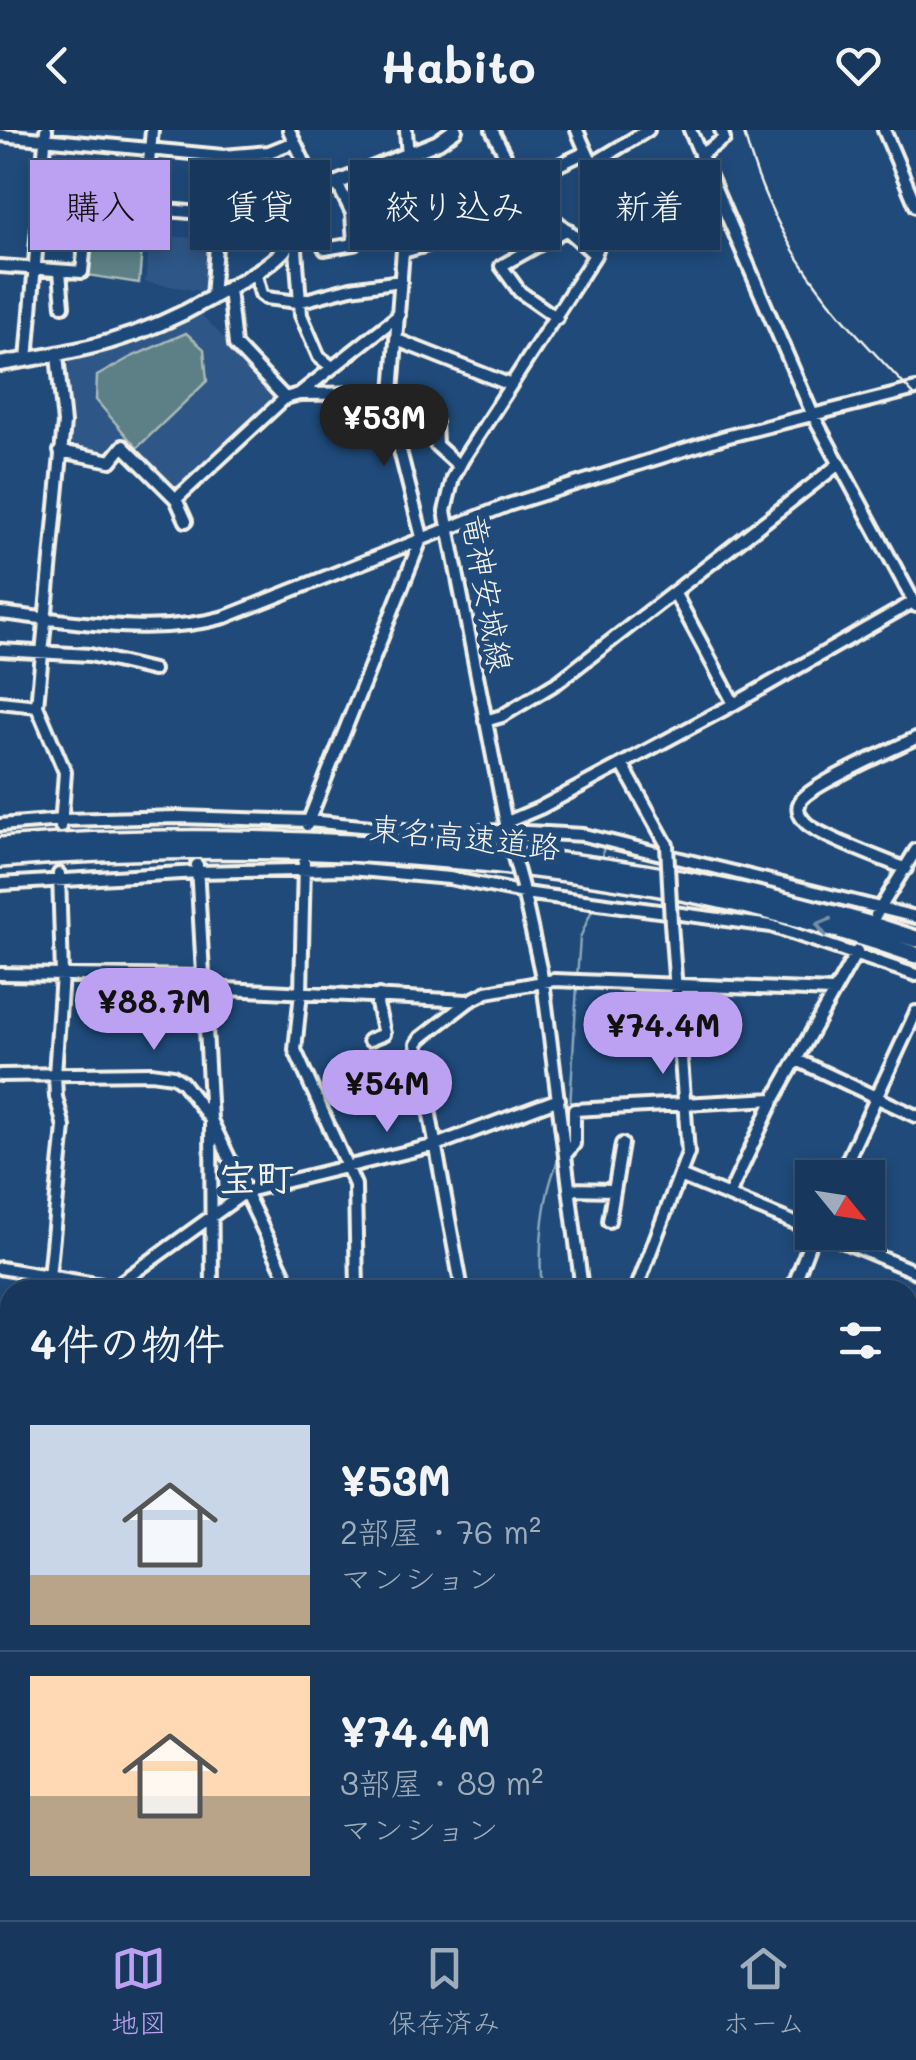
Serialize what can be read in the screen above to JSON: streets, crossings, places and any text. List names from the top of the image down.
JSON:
{
  "streets": {
    "highway": ["東名高速道路"],
    "street": ["竜神安城線"]
  },
  "districts": ["宝町"],
  "north": "bottom right",
  "page": {
    "header": "Habito",
    "chip": [
      "購入",
      "賃貸",
      "絞り込み",
      "新着"
    ],
    "price": [
      "¥53M",
      "¥88.7M",
      "¥74.4M",
      "¥54M"
    ],
    "heading": "4件の物件",
    "list": [
      {
        "name": "¥53M",
        "note": "2部屋 · 76 m² · マンション"
      },
      {
        "name": "¥74.4M",
        "note": "3部屋 · 89 m² · マンション"
      }
    ],
    "tabs": ["地図", "保存済み", "ホーム"]
  }
}
